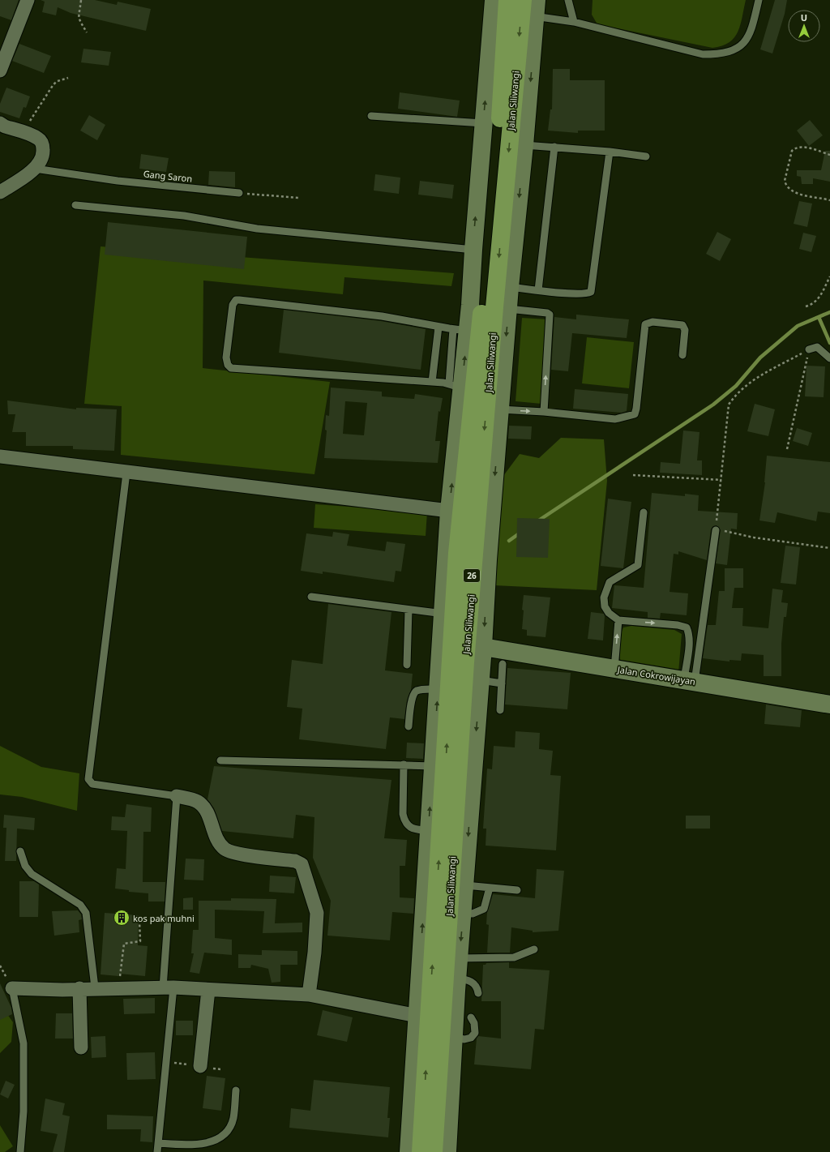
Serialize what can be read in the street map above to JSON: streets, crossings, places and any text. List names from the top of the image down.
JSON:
{
  "streets": {
    "highway": ["Jalan Siliwangi", "26"],
    "street": ["Jalan Cokrowijayan"],
    "lane": ["Gang Saron"]
  },
  "places": {
    "building": ["kos pak muhni"]
  },
  "north": "top"
}
